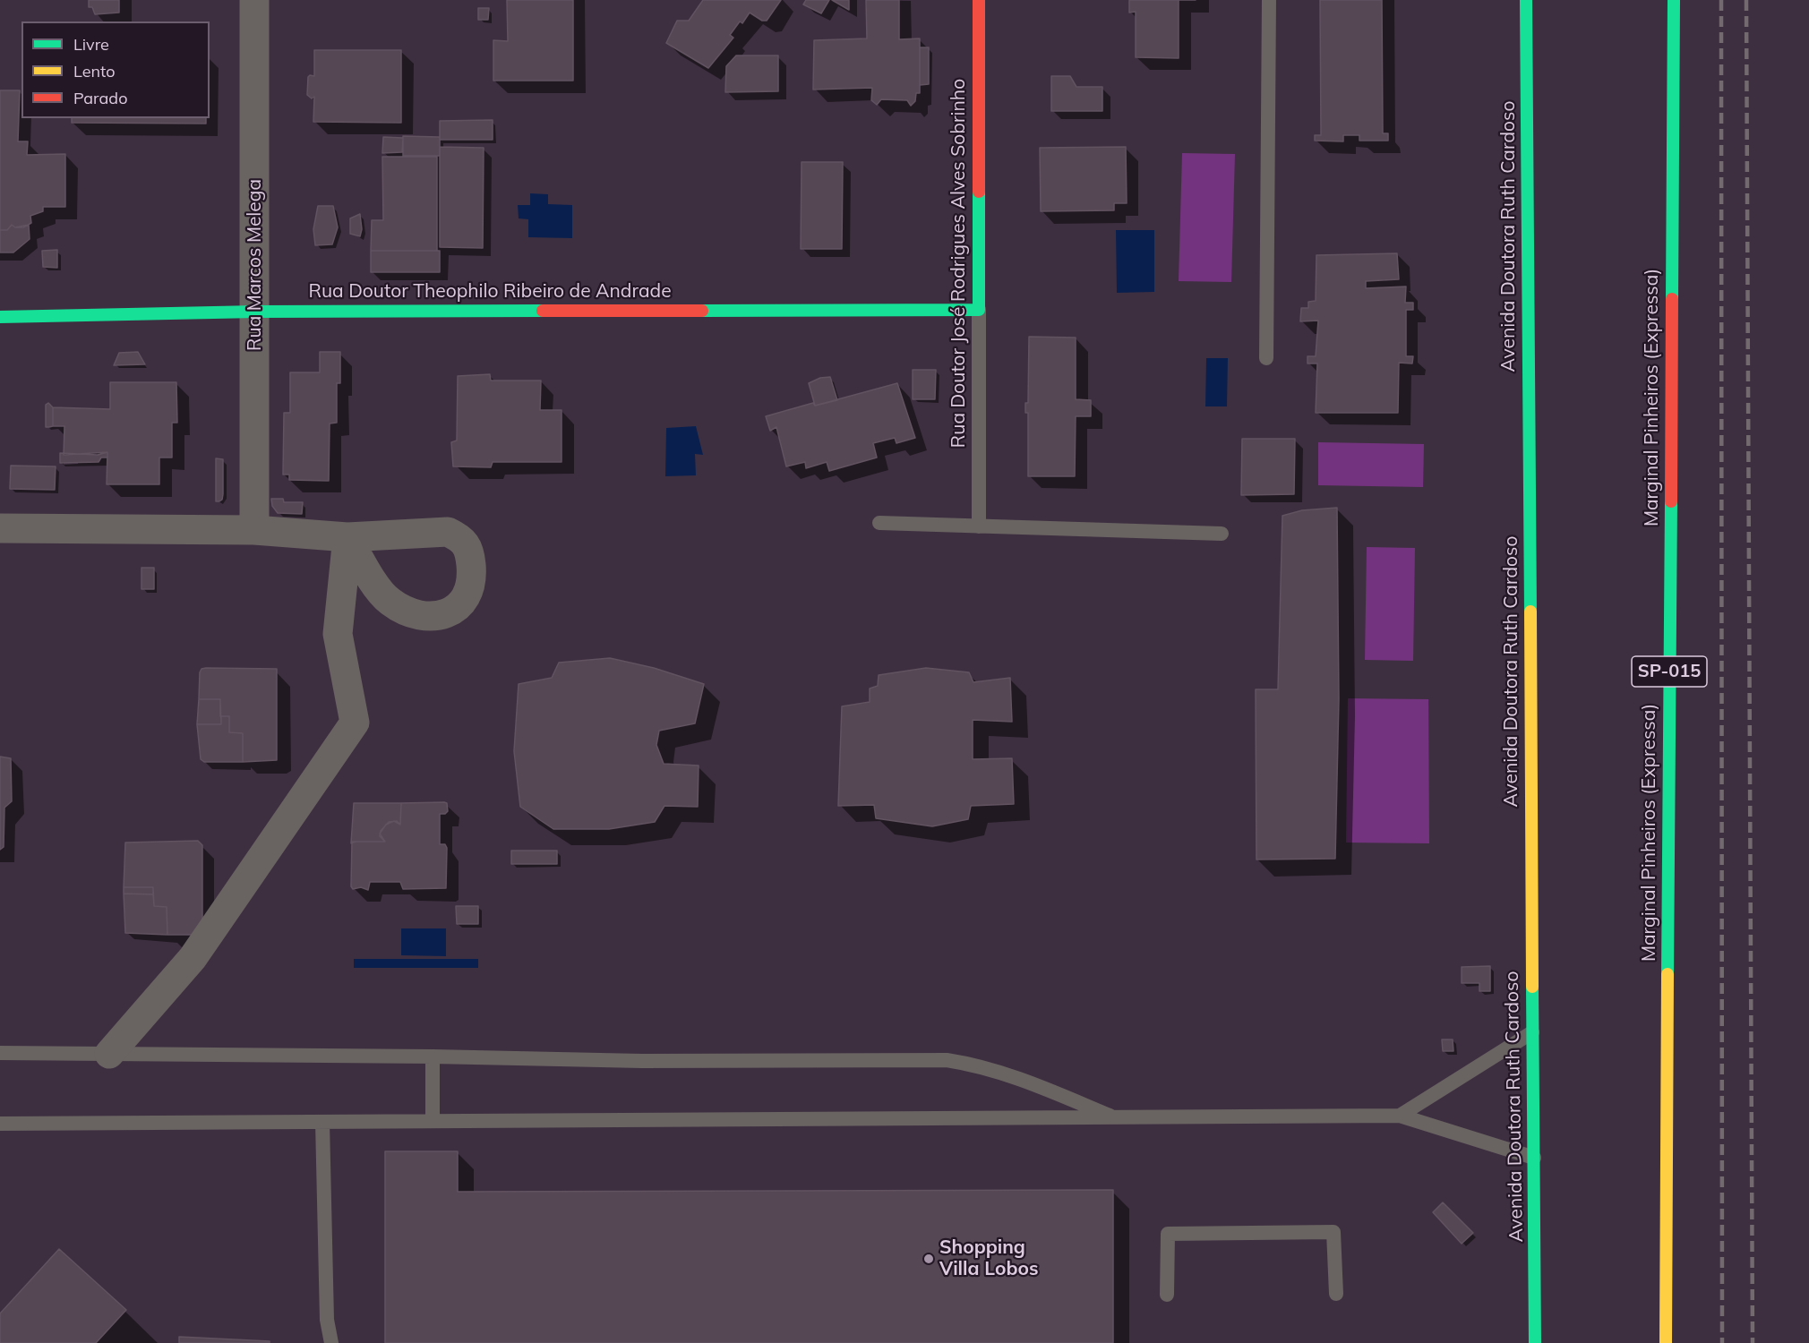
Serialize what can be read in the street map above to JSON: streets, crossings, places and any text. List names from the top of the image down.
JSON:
{
  "streets": {
    "main road": [
      "Avenida Doutora Ruth Cardoso",
      "Rua Doutor José Rodrigues Alves Sobrinho",
      "Rua Doutor Theophilo Ribeiro de Andrade",
      "Marginal Pinheiros (Expressa)",
      "SP-015"
    ],
    "street": ["Rua Marcos Melega"]
  },
  "crossings": [
    ["Rua Doutor José Rodrigues Alves Sobrinho", "Rua Doutor Theophilo Ribeiro de Andrade"],
    ["Rua Marcos Melega", "Rua Doutor Theophilo Ribeiro de Andrade"]
  ],
  "places": ["Shopping Villa Lobos"],
  "legend": ["Livre", "Lento", "Parado"]
}
